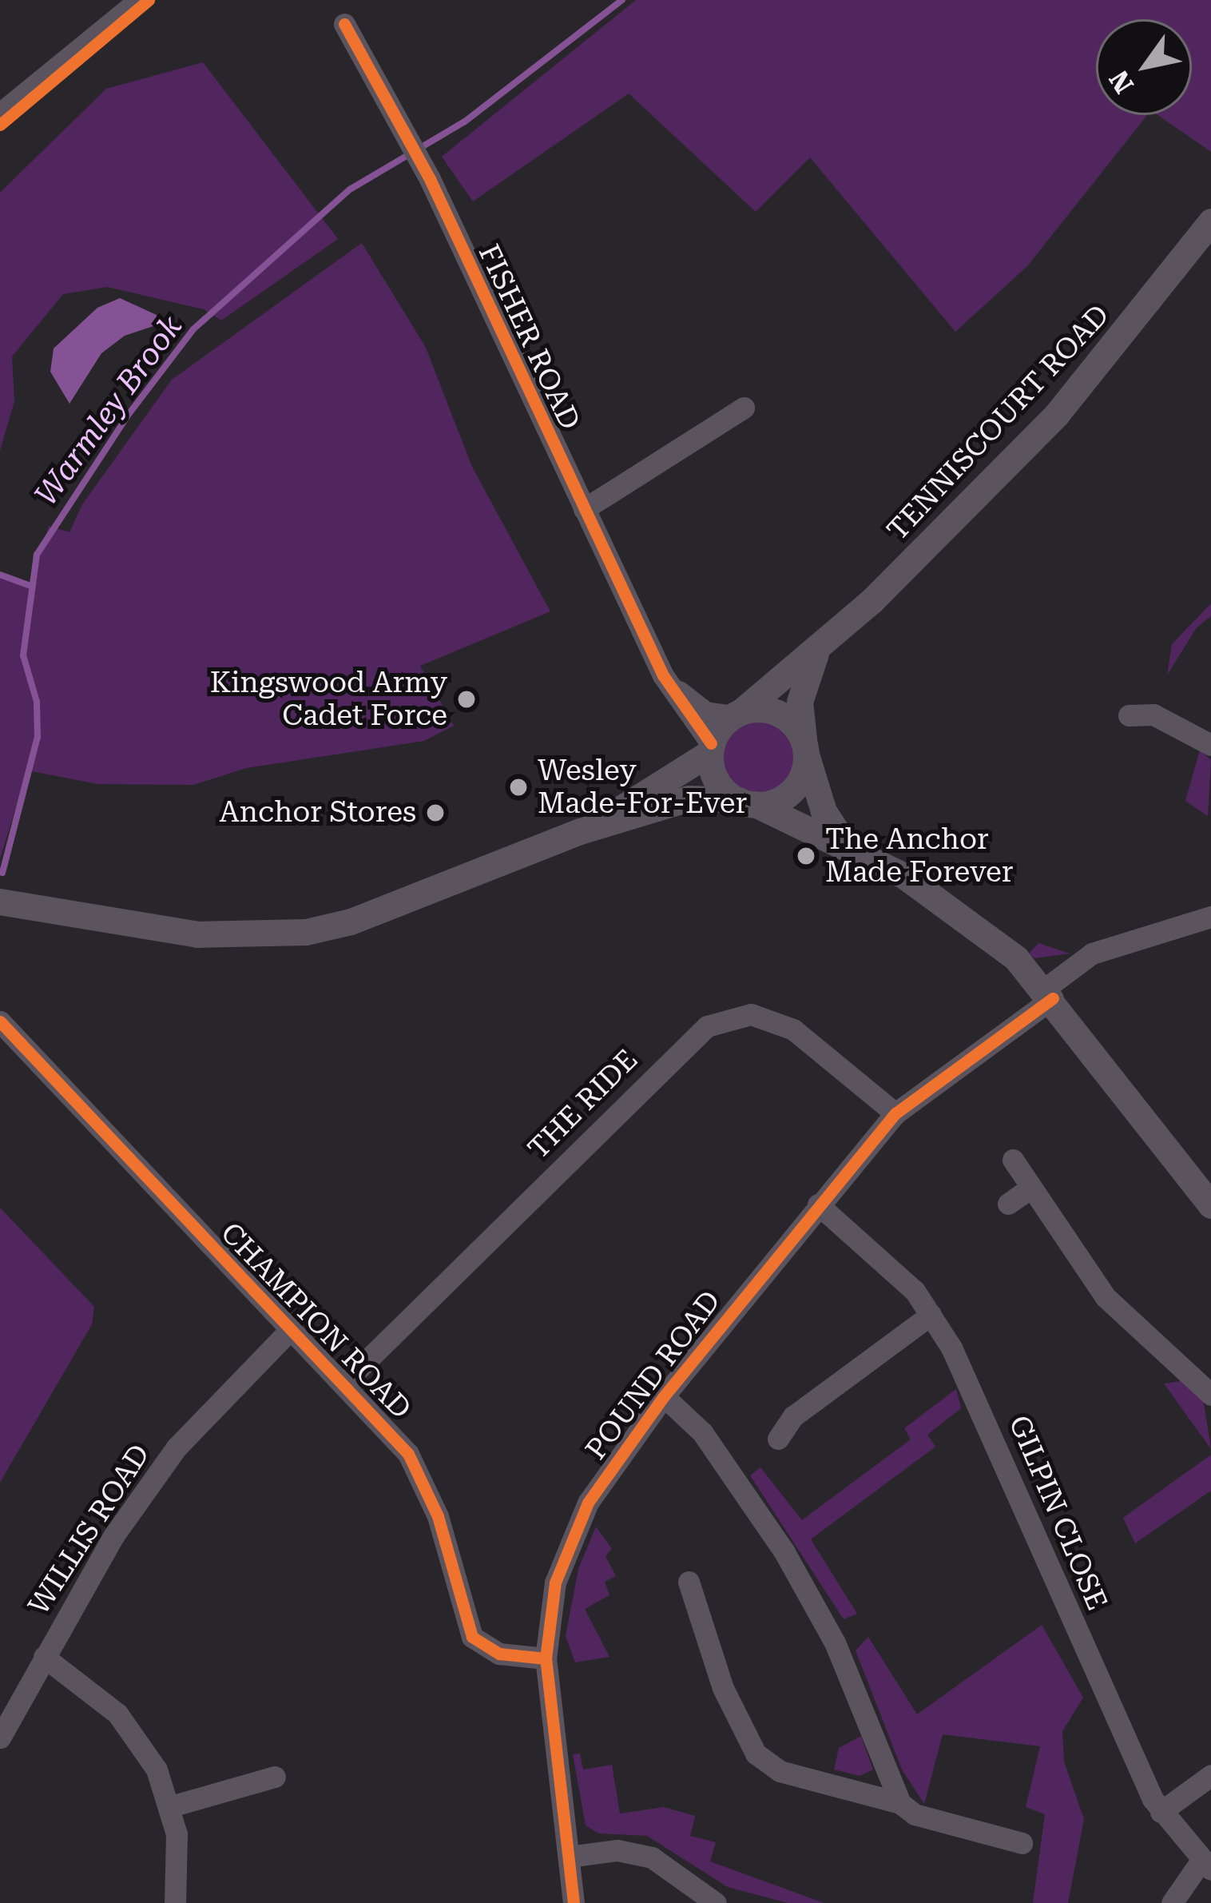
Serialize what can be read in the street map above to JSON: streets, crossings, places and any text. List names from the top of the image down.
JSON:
{
  "streets": {
    "street": [
      "FISHER ROAD",
      "TENNISCOURT ROAD",
      "THE RIDE",
      "CHAMPION ROAD",
      "POUND ROAD",
      "GILPIN CLOSE",
      "WILLIS ROAD"
    ]
  },
  "crossings": [
    ["FISHER ROAD", "TENNISCOURT ROAD"],
    ["THE RIDE", "CHAMPION ROAD"],
    ["THE RIDE", "POUND ROAD"],
    ["CHAMPION ROAD", "POUND ROAD"],
    ["CHAMPION ROAD", "WILLIS ROAD"],
    ["POUND ROAD", "GILPIN CLOSE"]
  ],
  "water": ["Warmley Brook"],
  "places": [
    "Kingswood Army Cadet Force",
    "Wesley Made-For-Ever",
    "Anchor Stores",
    "The Anchor Made Forever"
  ],
  "north": "bottom left"
}
